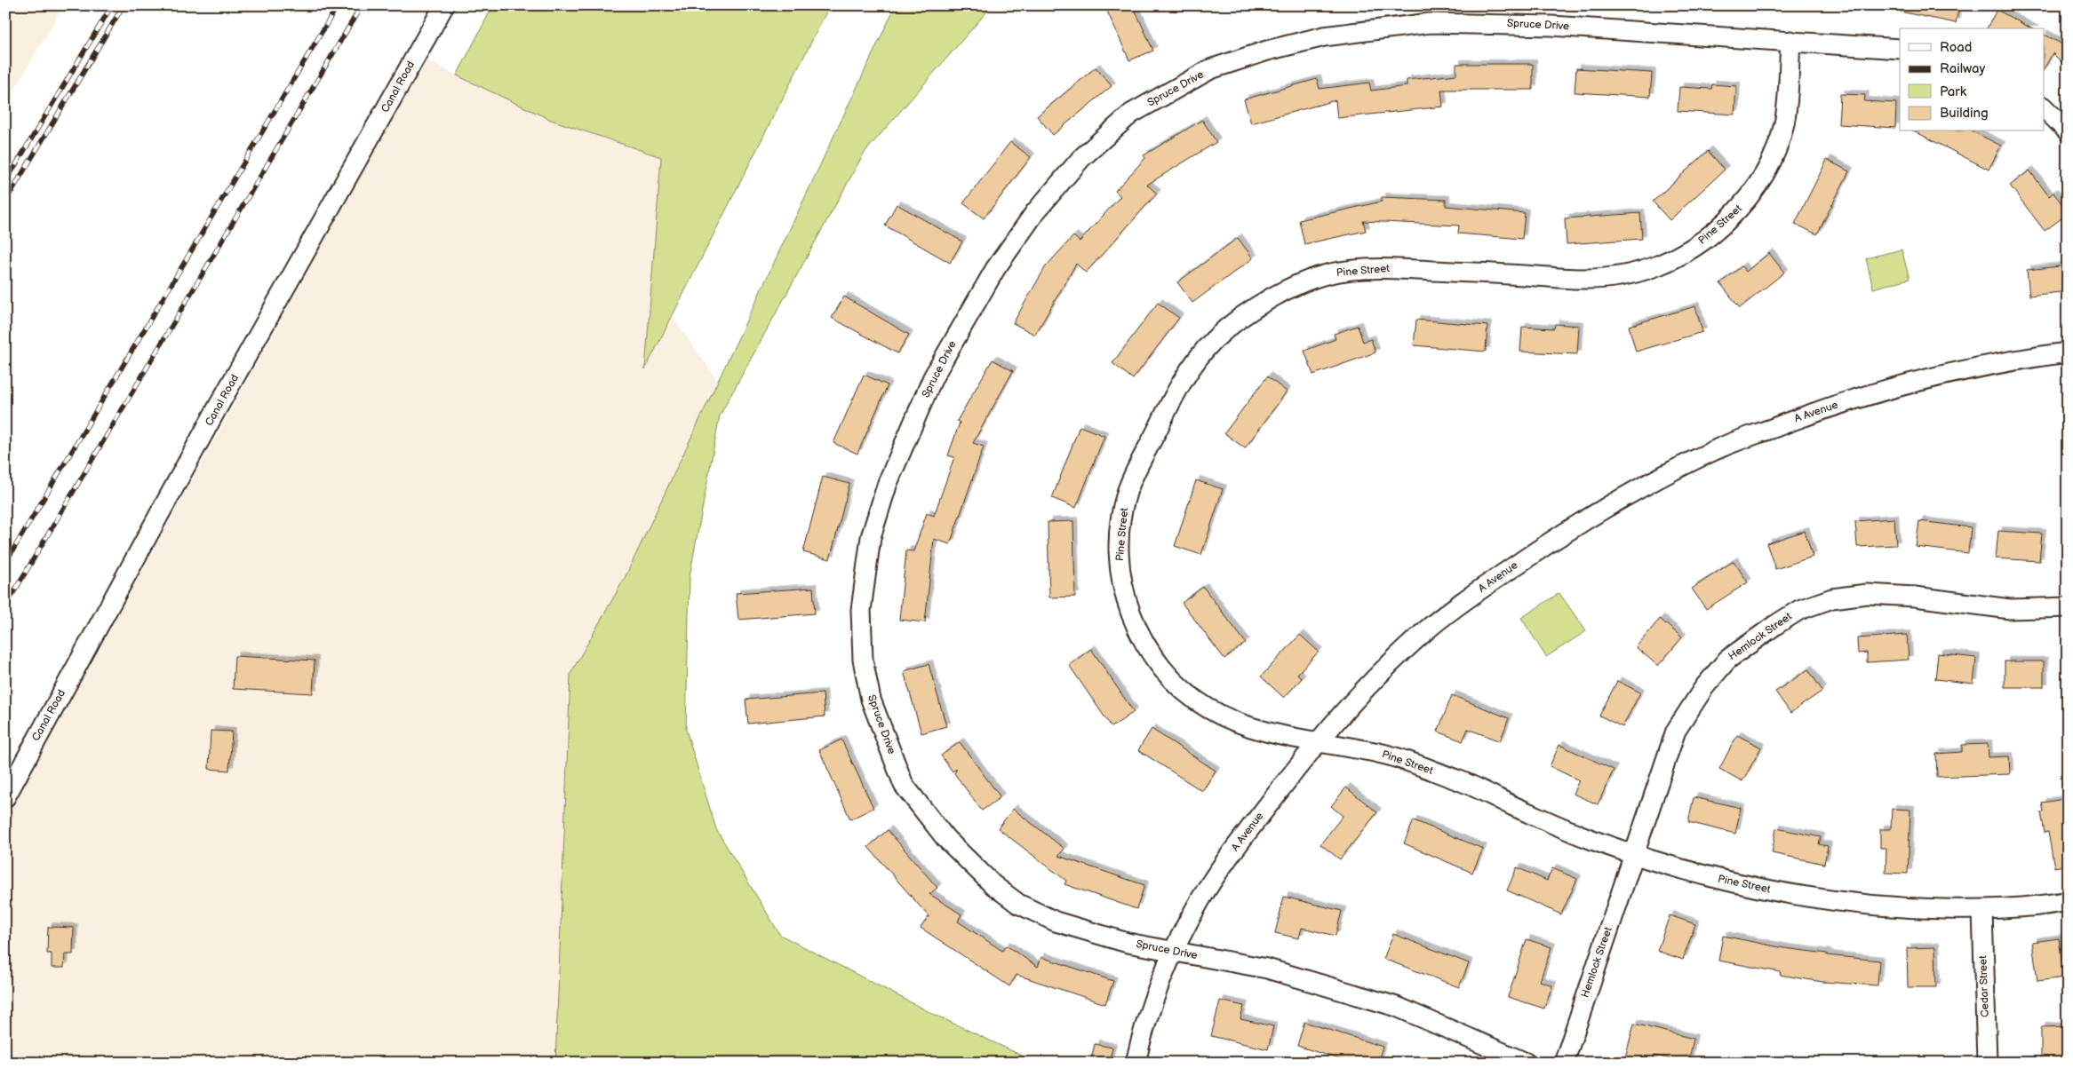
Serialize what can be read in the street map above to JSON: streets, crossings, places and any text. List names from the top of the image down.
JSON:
{
  "streets": {
    "street": [
      "Spruce Drive",
      "Canal Road",
      "Pine Street",
      "A Avenue",
      "Hemlock Street",
      "Cedar Street"
    ]
  },
  "crossings": [
    ["Spruce Drive", "Pine Street"],
    ["Spruce Drive", "A Avenue"],
    ["Pine Street", "A Avenue"],
    ["Pine Street", "Hemlock Street"],
    ["Pine Street", "Cedar Street"]
  ],
  "legend": [
    "Road",
    "Railway",
    "Park",
    "Building"
  ]
}
